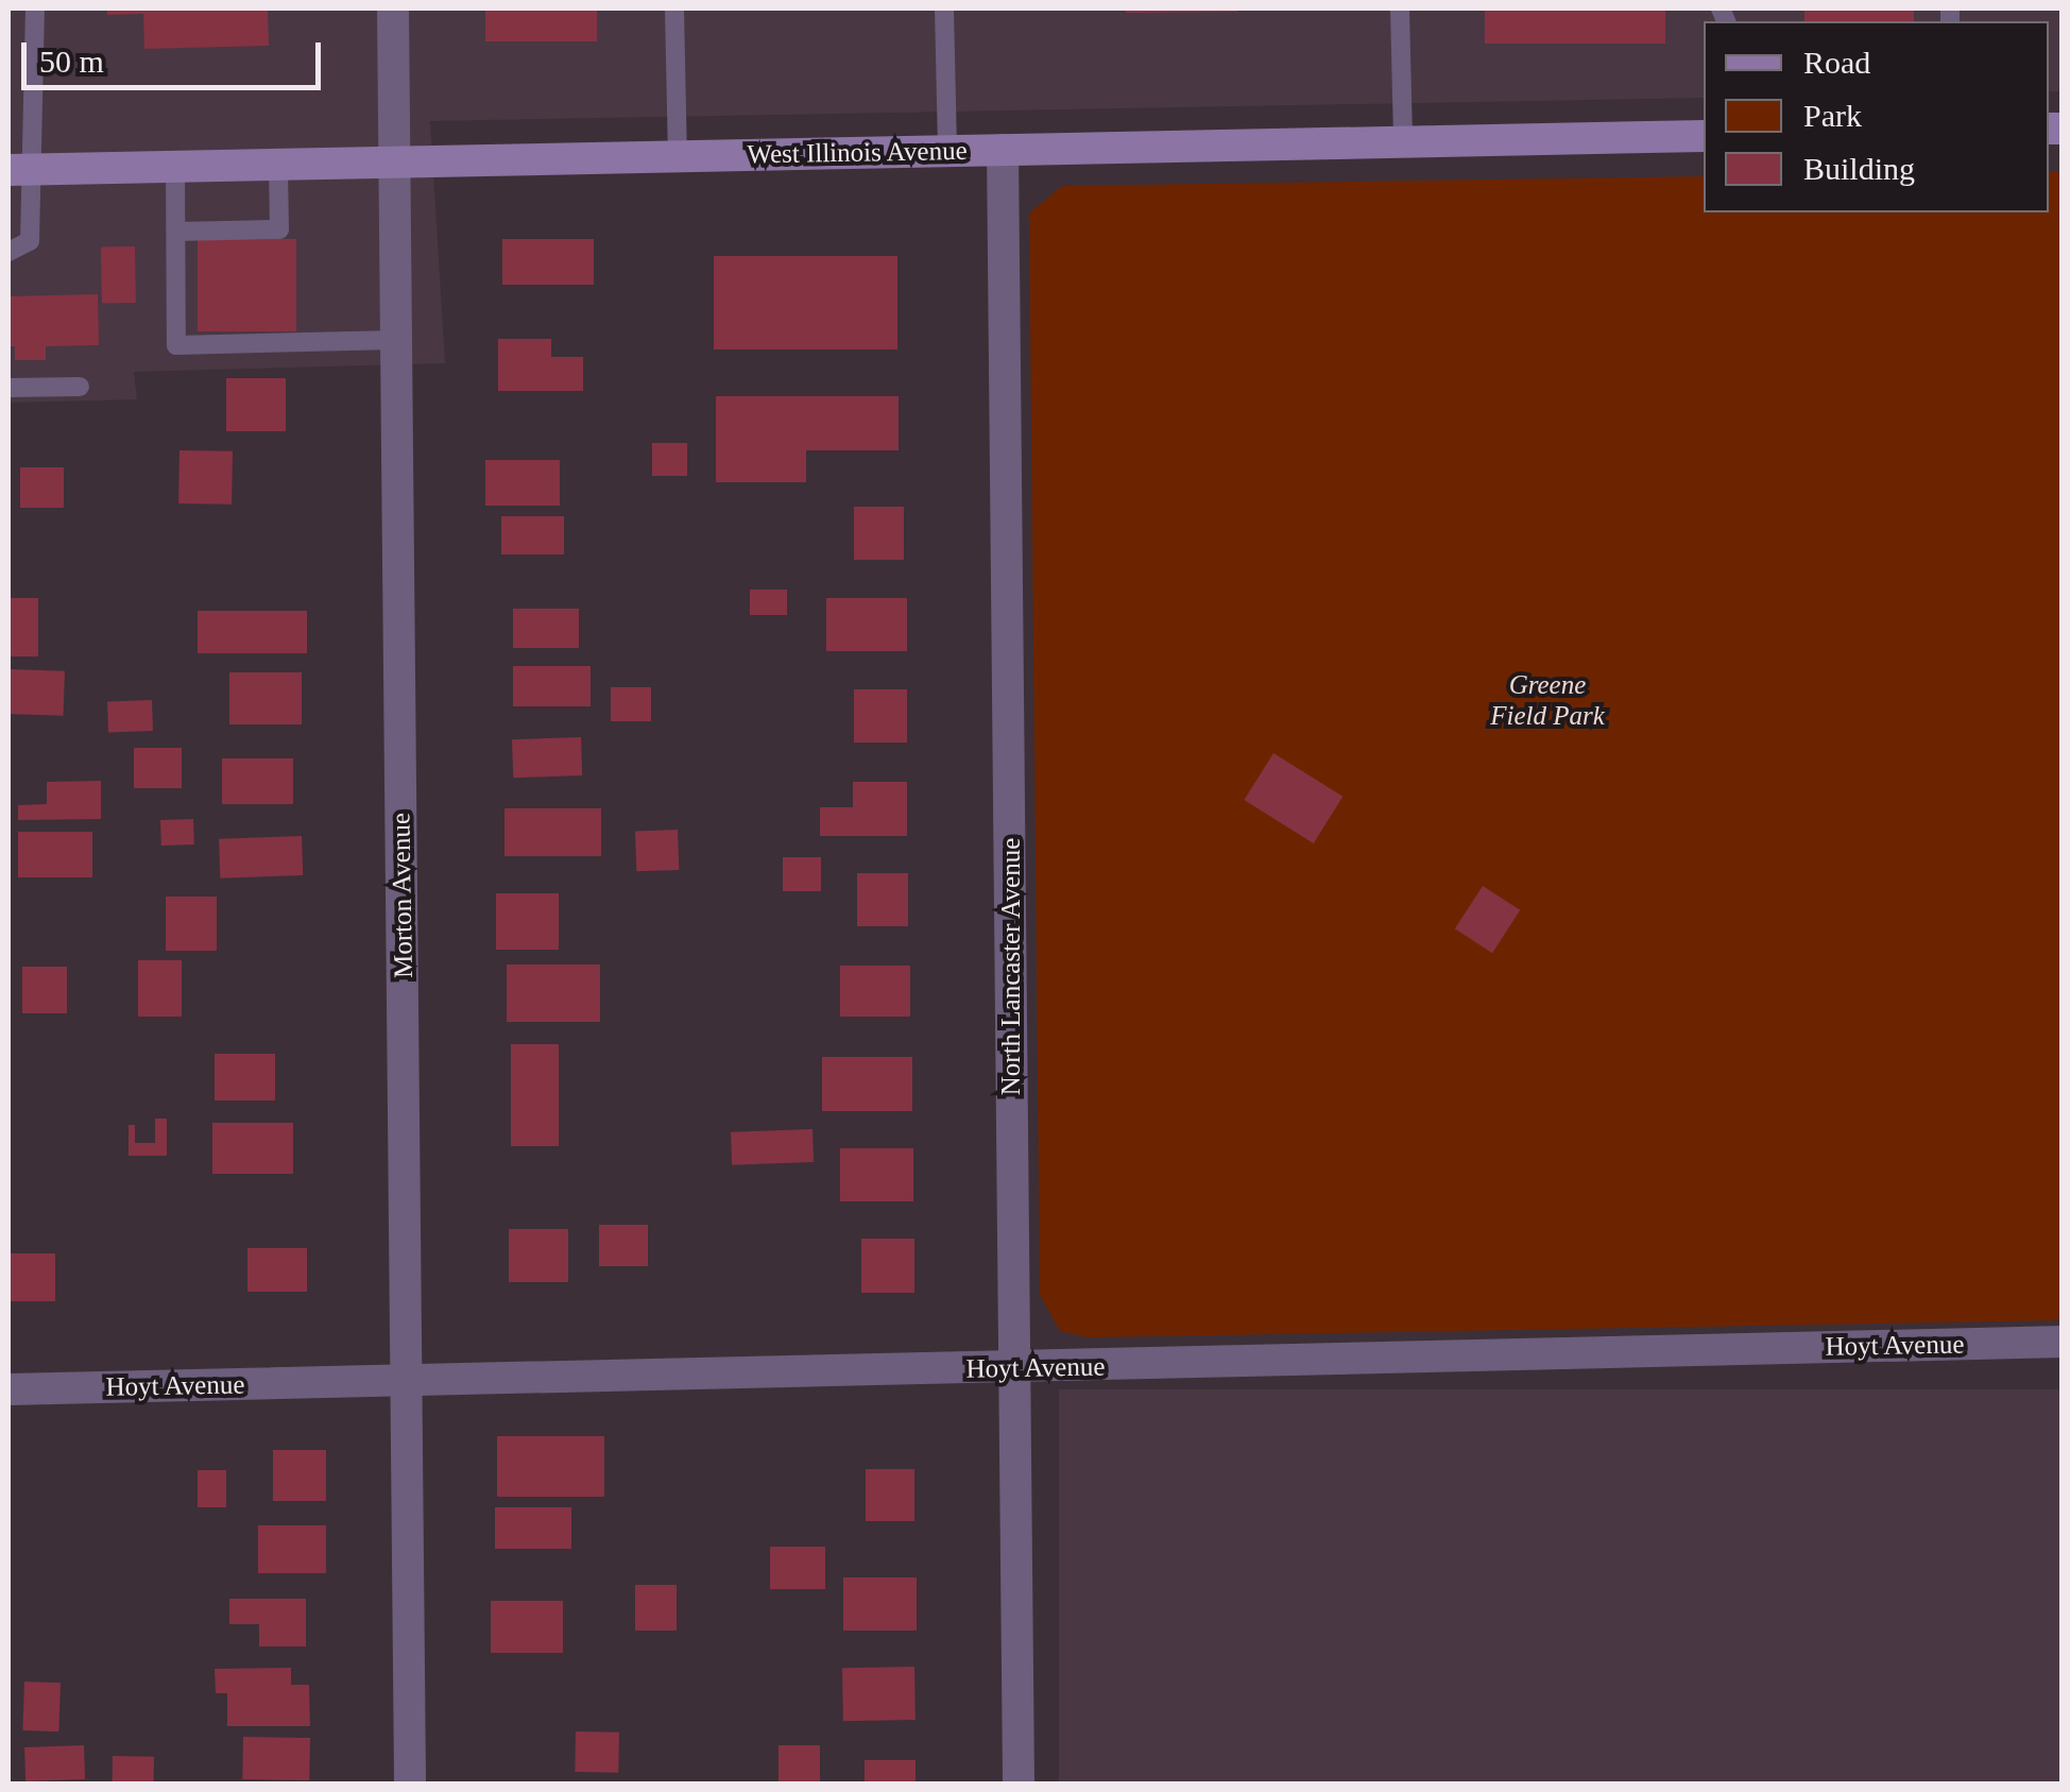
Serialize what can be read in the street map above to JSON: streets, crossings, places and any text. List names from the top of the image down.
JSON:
{
  "streets": {
    "main road": ["West Illinois Avenue"],
    "street": ["Morton Avenue", "North Lancaster Avenue", "Hoyt Avenue"]
  },
  "crossings": [
    ["West Illinois Avenue", "Morton Avenue"],
    ["West Illinois Avenue", "North Lancaster Avenue"],
    ["Morton Avenue", "Hoyt Avenue"],
    ["North Lancaster Avenue", "Hoyt Avenue"]
  ],
  "parks": ["Greene Field Park"],
  "legend": ["Road", "Park", "Building"],
  "scale_bar": "50 m"
}
